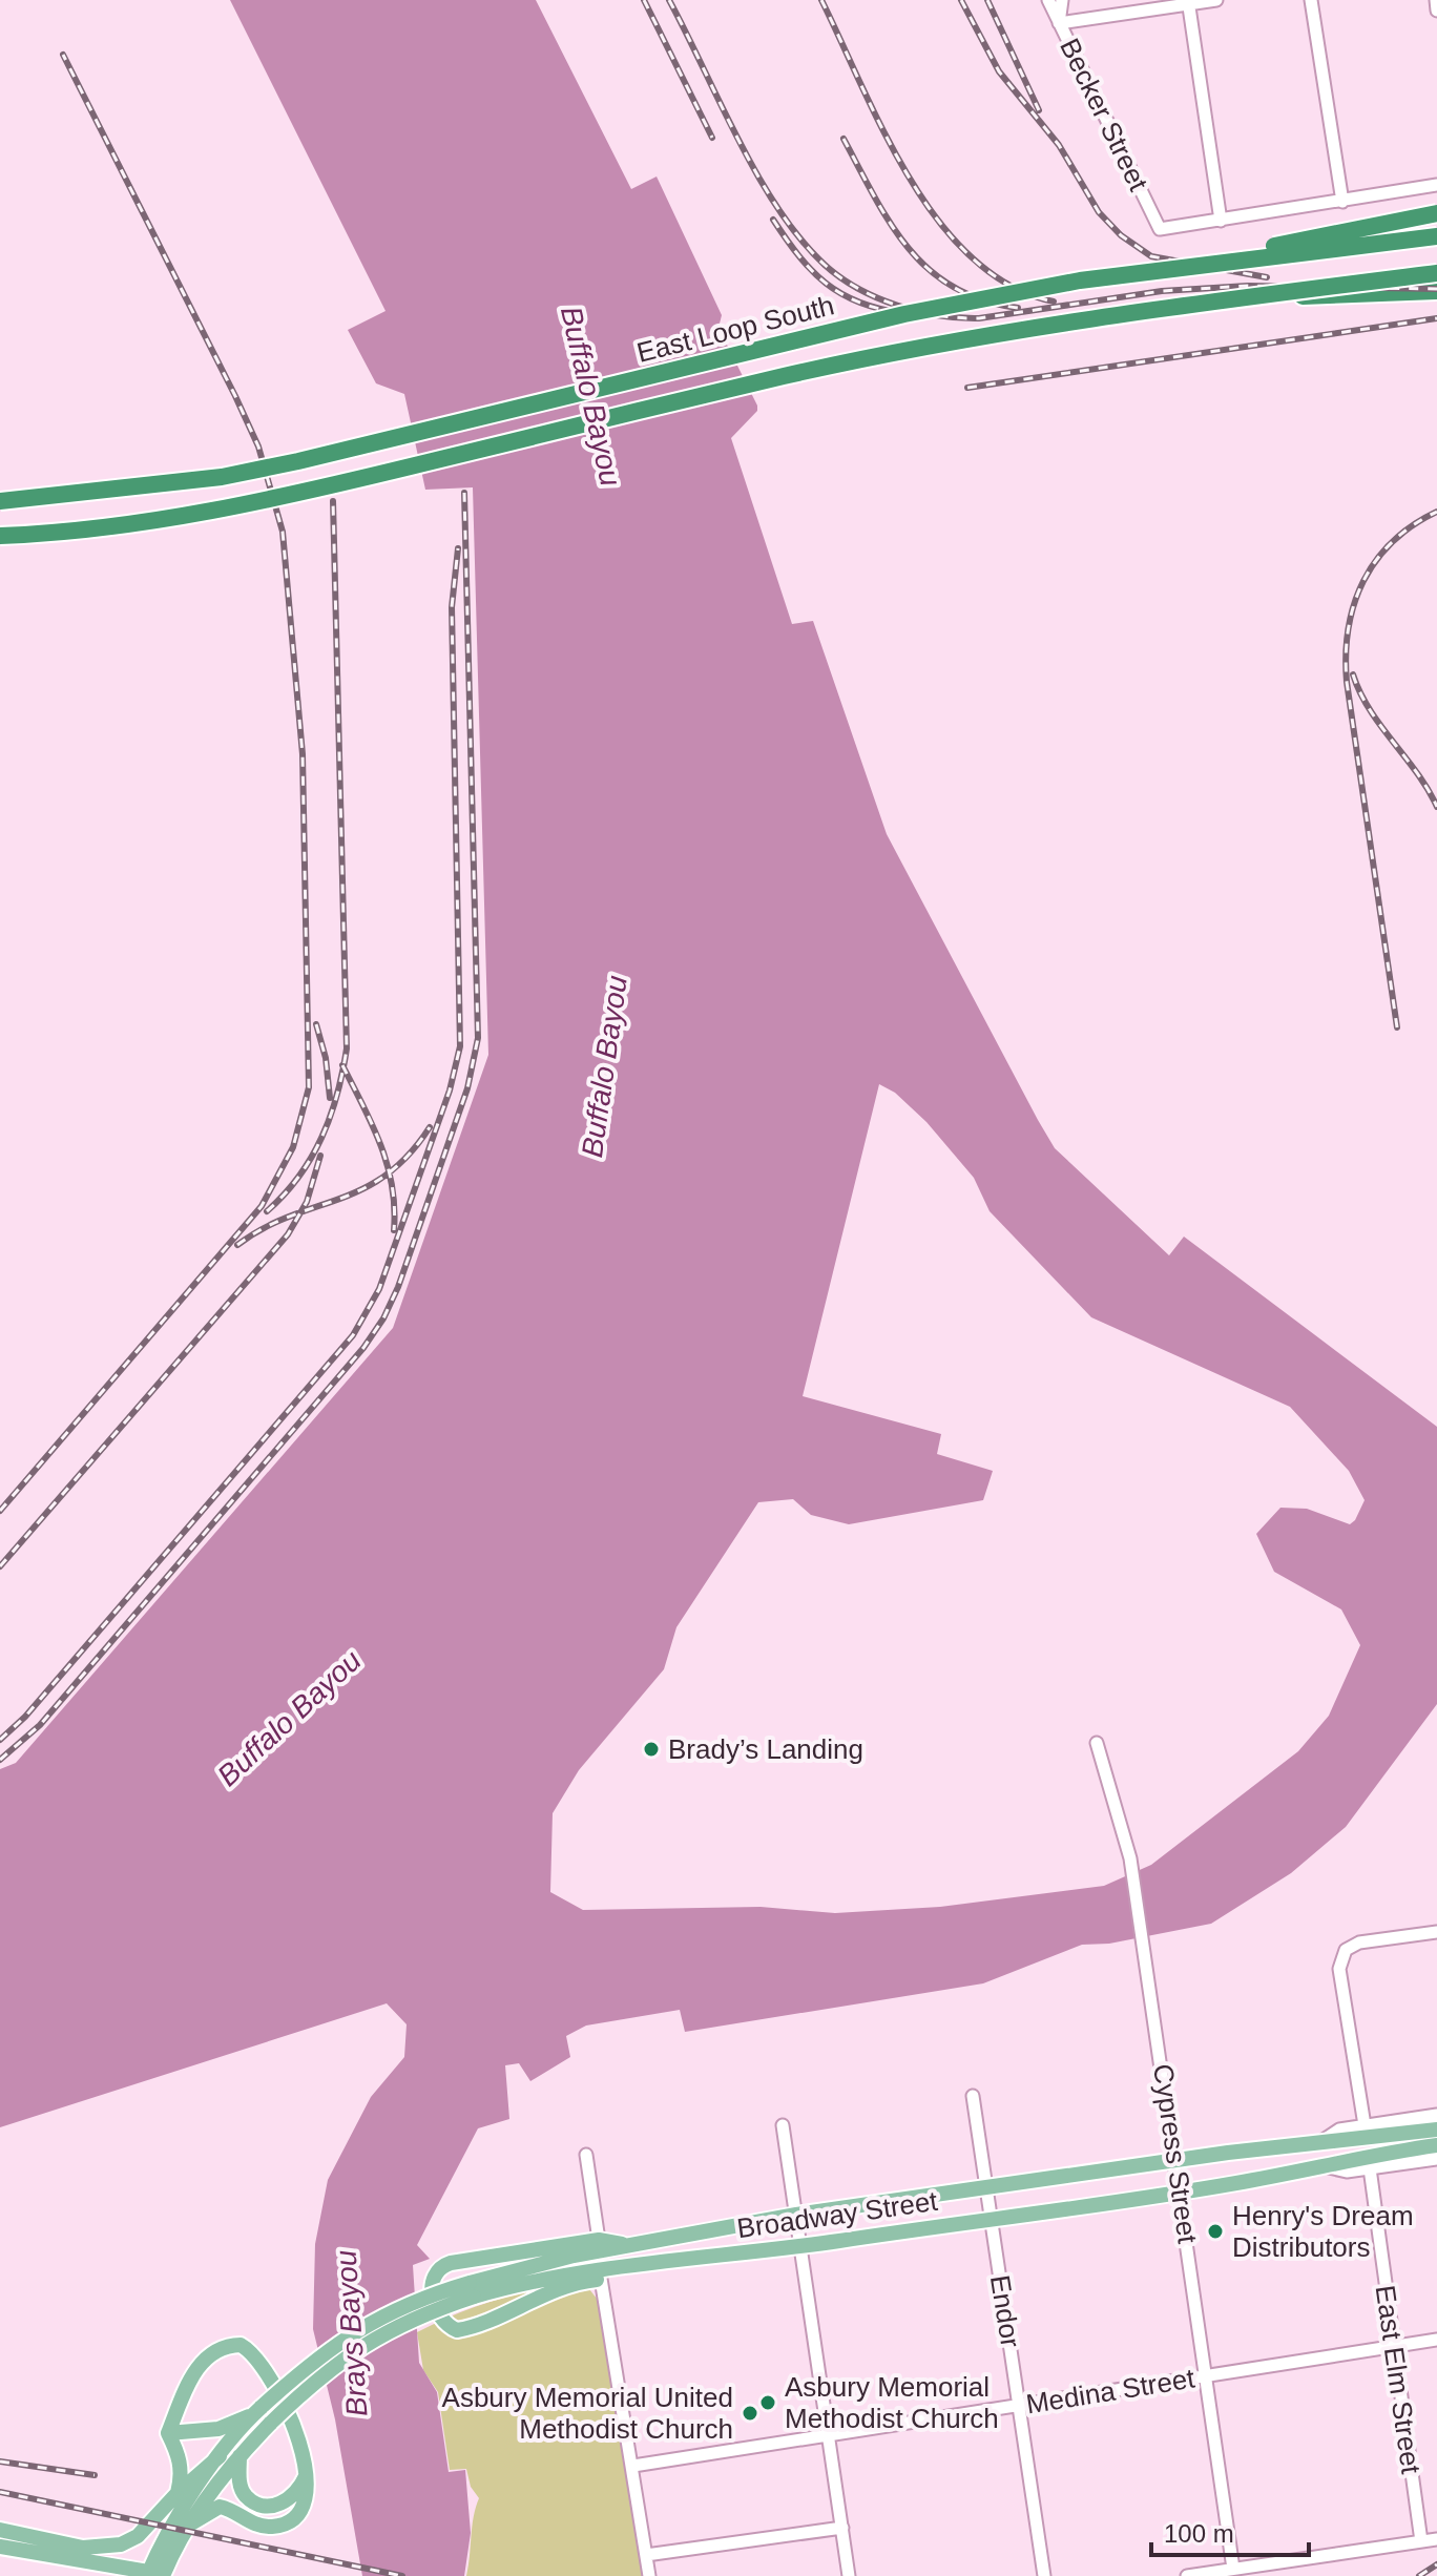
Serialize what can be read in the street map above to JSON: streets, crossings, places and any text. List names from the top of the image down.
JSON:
{
  "streets": {
    "highway": ["East Loop South"],
    "main road": ["Broadway Street"],
    "street": [
      "Becker Street",
      "Cypress Street",
      "Endor",
      "East Elm Street",
      "Medina Street"
    ]
  },
  "crossings": [
    ["Cypress Street", "Broadway Street"],
    ["Cypress Street", "Medina Street"],
    ["Broadway Street", "Endor"],
    ["Broadway Street", "East Elm Street"],
    ["Endor", "Medina Street"],
    ["East Elm Street", "Medina Street"]
  ],
  "water": ["Buffalo Bayou", "Brays Bayou"],
  "places": [
    "Brady’s Landing",
    "Henry's Dream Distributors",
    "Asbury Memorial Methodist Church",
    "Asbury Memorial United Methodist Church"
  ],
  "scale_bar": "100 m"
}
